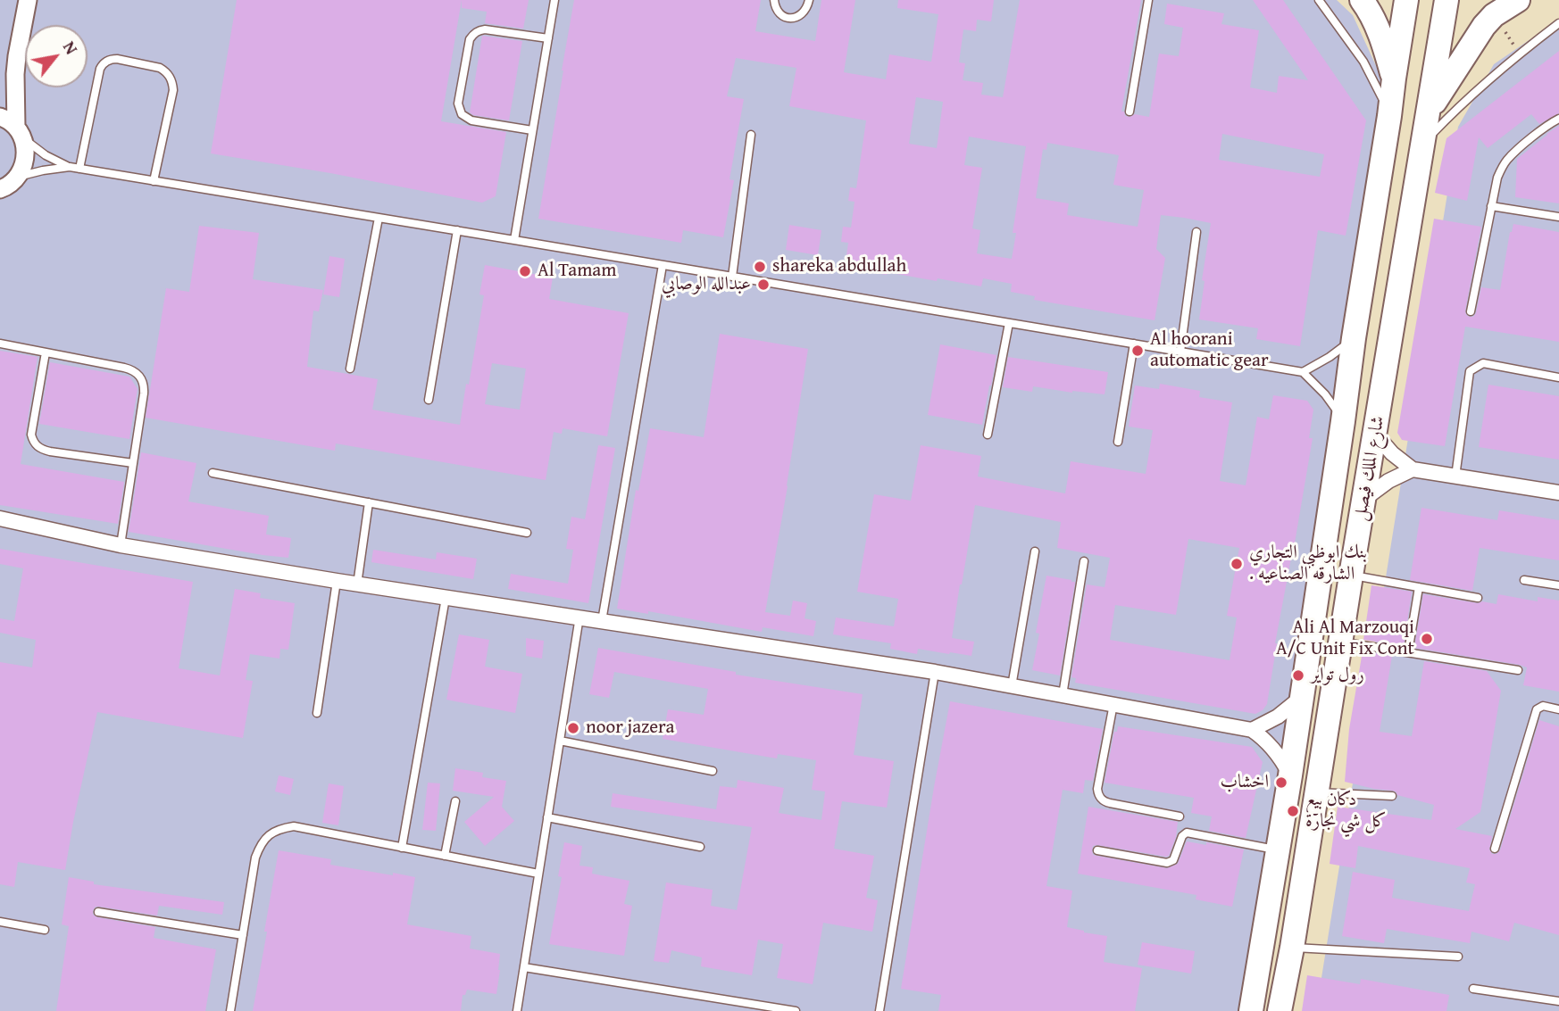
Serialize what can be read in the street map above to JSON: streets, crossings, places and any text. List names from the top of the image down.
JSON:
{
  "streets": {
    "main road": ["شارع الملك فيصل"]
  },
  "places": [
    "shareka abdullah",
    "Al Tamam",
    "عبدالله الوصابي",
    "Al hoorani automatic gear",
    "بنك ابوظبي التجاري . الشارقه الصناعيه",
    "Ali Al Marzouqi A/C Unit Fix Cont",
    "رول تواير",
    "noor jazera",
    "اخشاب",
    "دكان بيع كل شي نجارة"
  ],
  "north": "top right"
}
